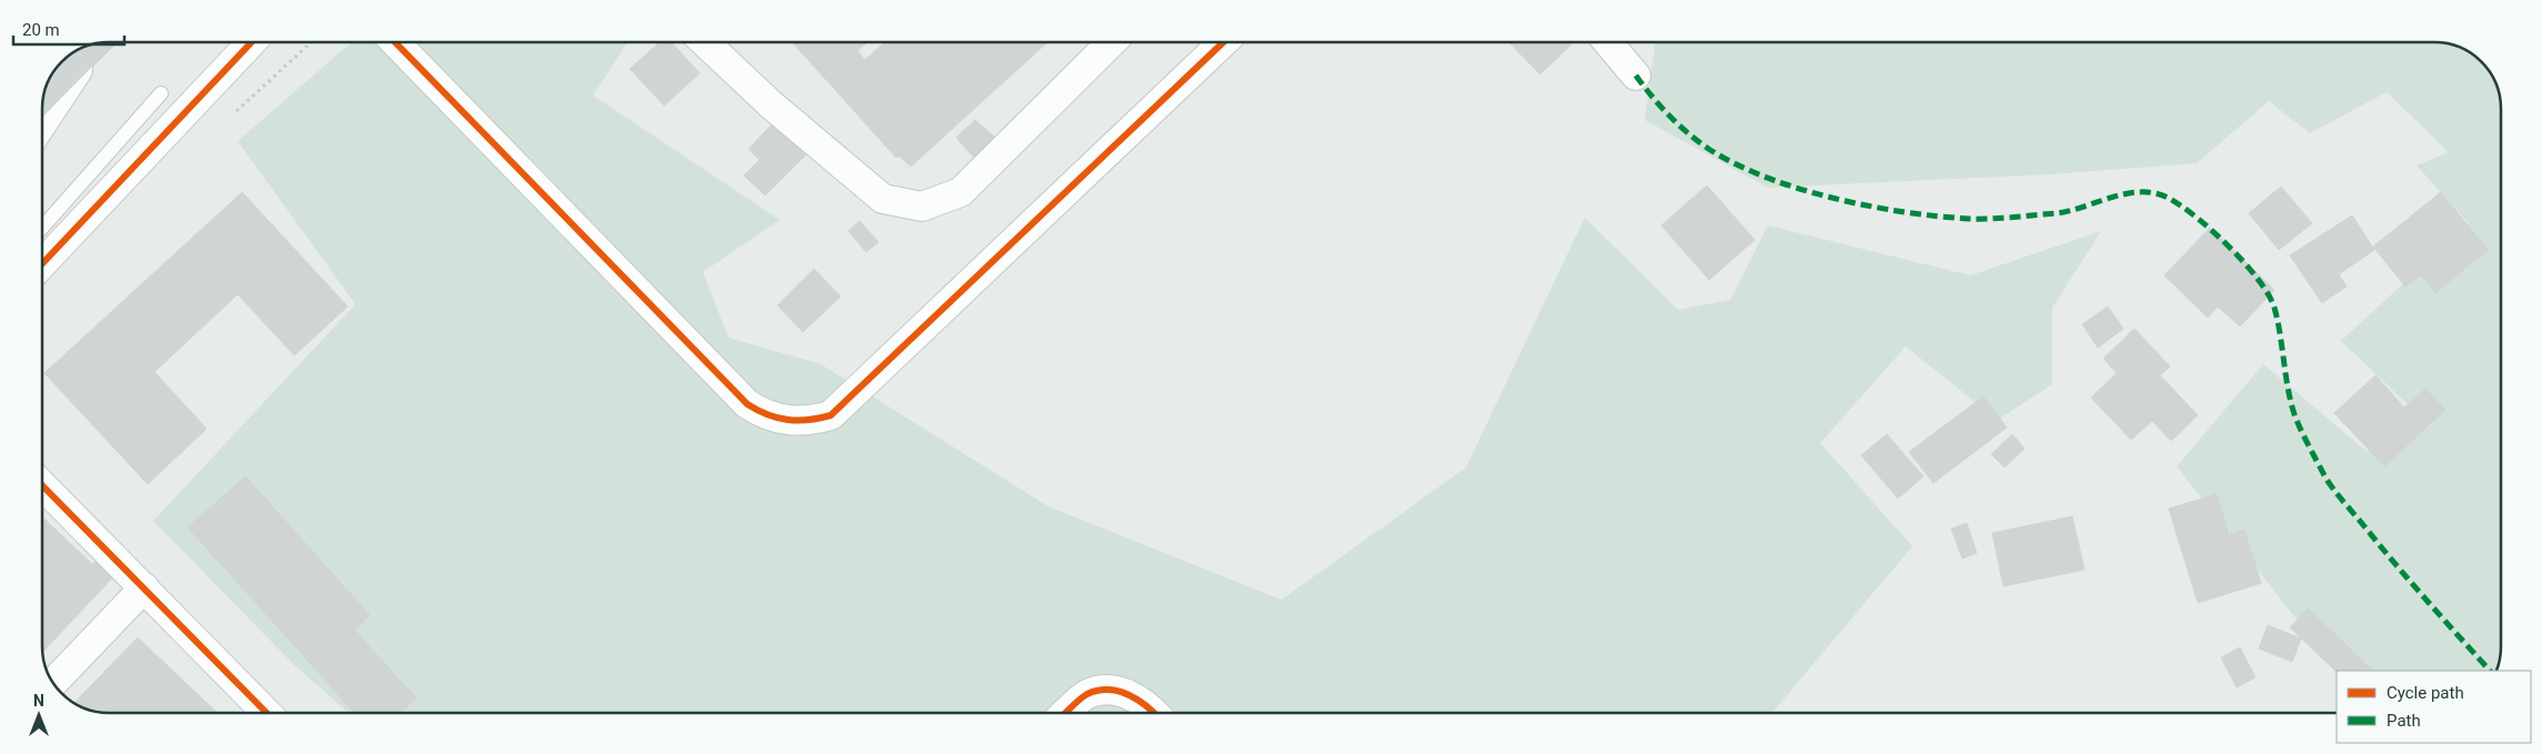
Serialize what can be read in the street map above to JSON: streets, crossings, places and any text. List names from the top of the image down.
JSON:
{
  "legend": ["Cycle path", "Path"],
  "scale_bar": "20 m",
  "north": "top"
}
